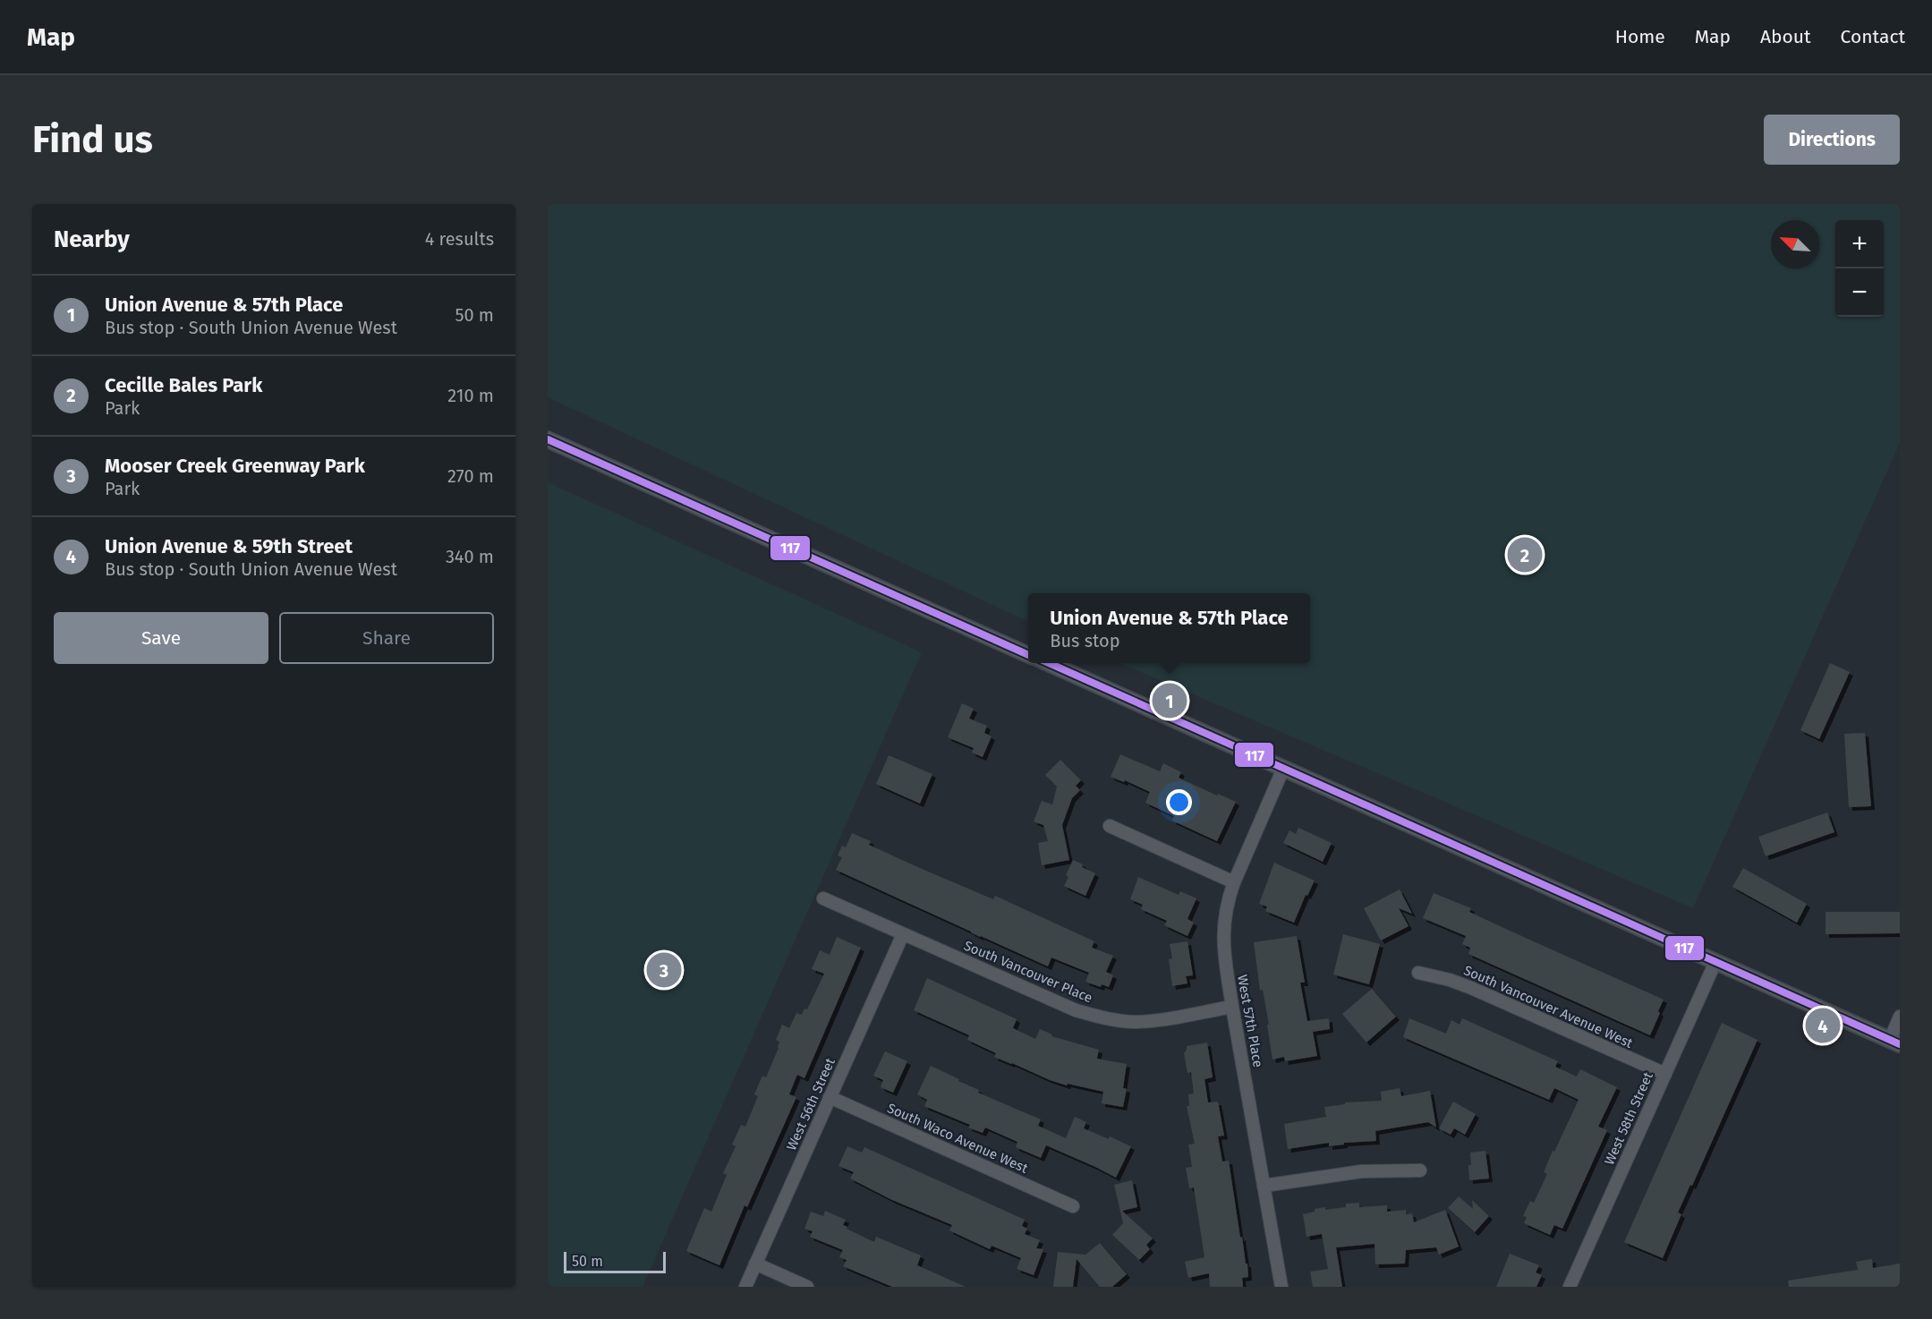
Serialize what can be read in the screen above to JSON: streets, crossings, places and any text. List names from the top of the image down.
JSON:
{
  "streets": {
    "street": [
      "South Vancouver Place",
      "South Vancouver Avenue West",
      "West 57th Place",
      "West 56th Street",
      "West 58th Street",
      "South Waco Avenue West"
    ]
  },
  "crossings": [
    ["South Vancouver Place", "West 57th Place"],
    ["South Vancouver Place", "West 56th Street"],
    ["South Vancouver Avenue West", "West 58th Street"],
    ["West 56th Street", "South Waco Avenue West"]
  ],
  "lines": ["transit line 117"],
  "scale_bar": "50 m",
  "north": "top left",
  "page": {
    "header": "Map",
    "nav": [
      "Home",
      "Map",
      "About",
      "Contact"
    ],
    "buttons": [
      "Directions",
      ["Save", "Share"]
    ],
    "title": "Find us",
    "heading": ["Nearby", "4 results"],
    "map_buttons": ["+", "−"],
    "list": [
      {
        "mark": "1",
        "name": "Union Avenue & 57th Place",
        "note": "Bus stop · South Union Avenue West",
        "value": "50 m"
      },
      {
        "mark": "2",
        "name": "Cecille Bales Park",
        "note": "Park",
        "value": "210 m"
      },
      {
        "mark": "3",
        "name": "Mooser Creek Greenway Park",
        "note": "Park",
        "value": "270 m"
      },
      {
        "mark": "4",
        "name": "Union Avenue & 59th Street",
        "note": "Bus stop · South Union Avenue West",
        "value": "340 m"
      }
    ],
    "pins": [
      "2",
      "1",
      "3",
      "4"
    ],
    "popup": ["Union Avenue & 57th Place", "Bus stop"],
    "scale": "50 m"
  }
}
